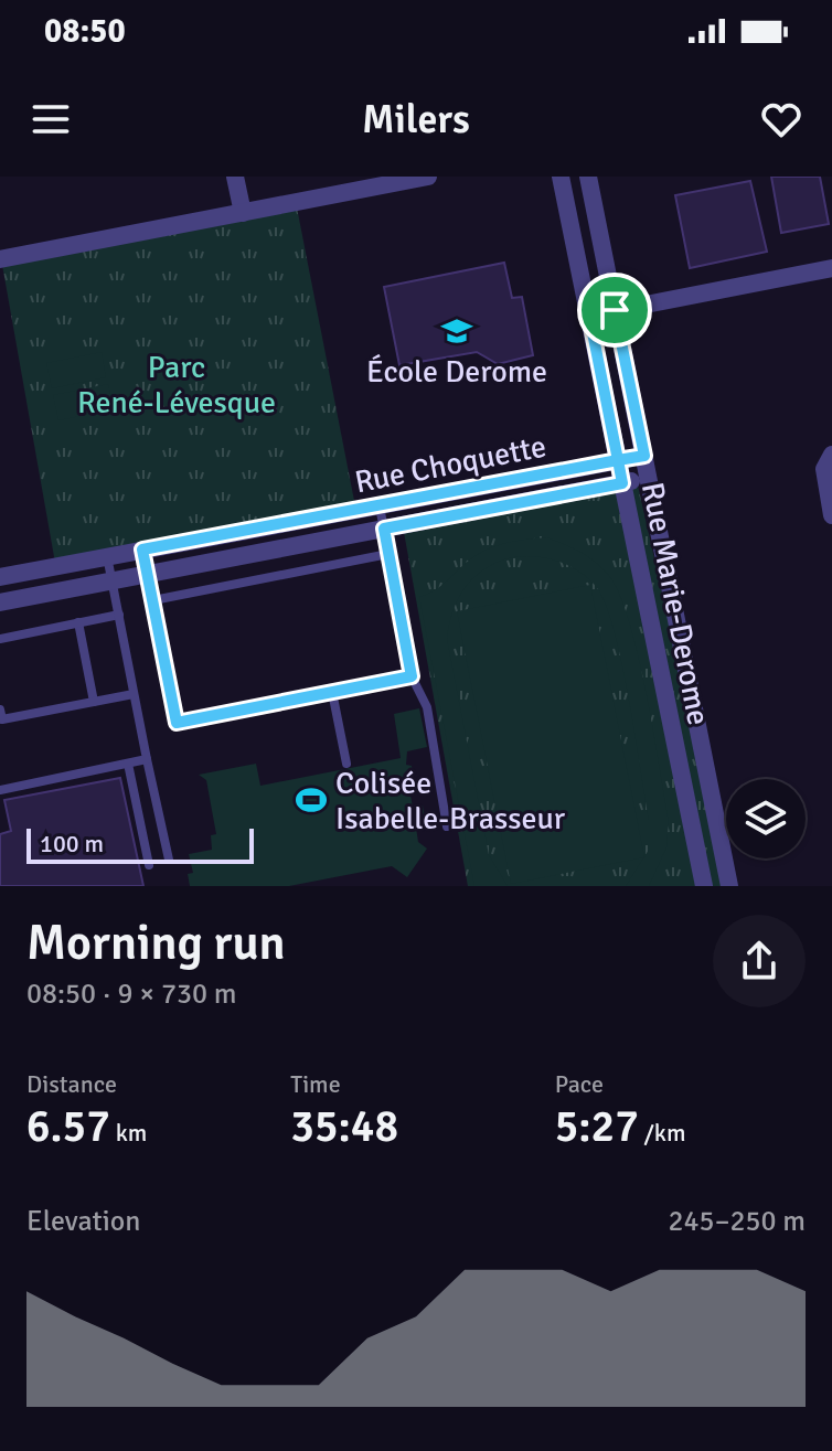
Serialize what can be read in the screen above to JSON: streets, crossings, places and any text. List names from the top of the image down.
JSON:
{
  "streets": {
    "street": ["Rue Choquette", "Rue Marie-Derome"]
  },
  "crossings": [
    ["Rue Choquette", "Rue Marie-Derome"]
  ],
  "parks": ["Parc René-Lévesque"],
  "places": {
    "school or university": ["École Derome"],
    "sports": ["Colisée Isabelle-Brasseur"]
  },
  "scale_bar": "100 m",
  "page": {
    "status": "08:50",
    "header": "Milers",
    "scale": "100 m",
    "heading": ["Morning run", "08:50 · 9 × 730 m"],
    "stats": [
      ["Distance", "6.57 km"],
      ["Time", "35:48"],
      ["Pace", "5:27 /km"]
    ],
    "chart": ["Elevation", "245–250 m"]
  }
}
